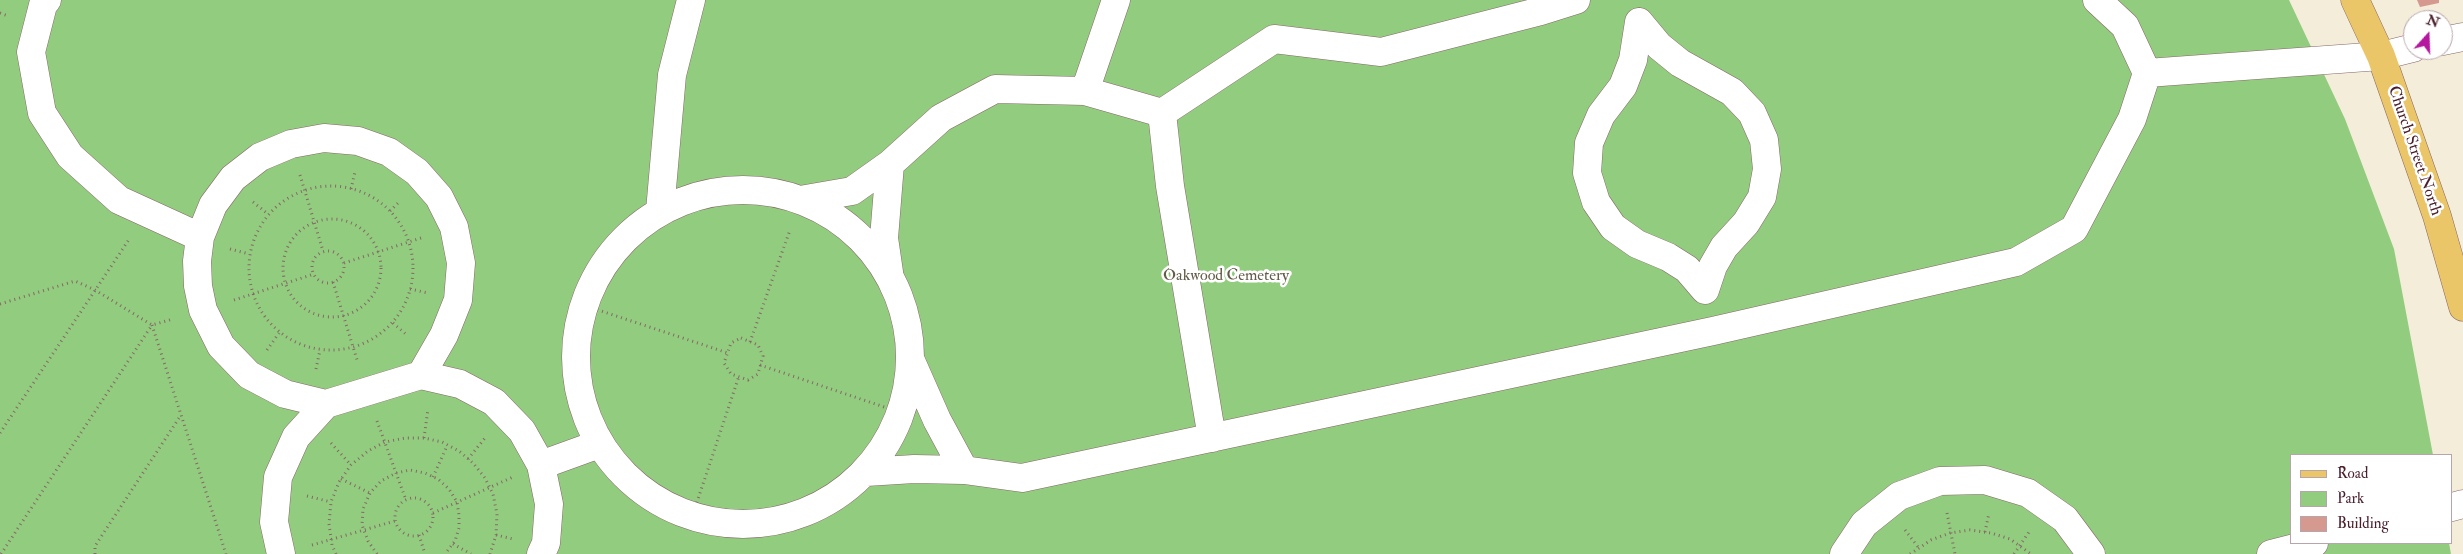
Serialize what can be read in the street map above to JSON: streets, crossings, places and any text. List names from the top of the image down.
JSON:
{
  "streets": {
    "main road": ["Church Street North"]
  },
  "parks": ["Oakwood Cemetery"],
  "legend": ["Road", "Park", "Building"],
  "north": "top"
}
